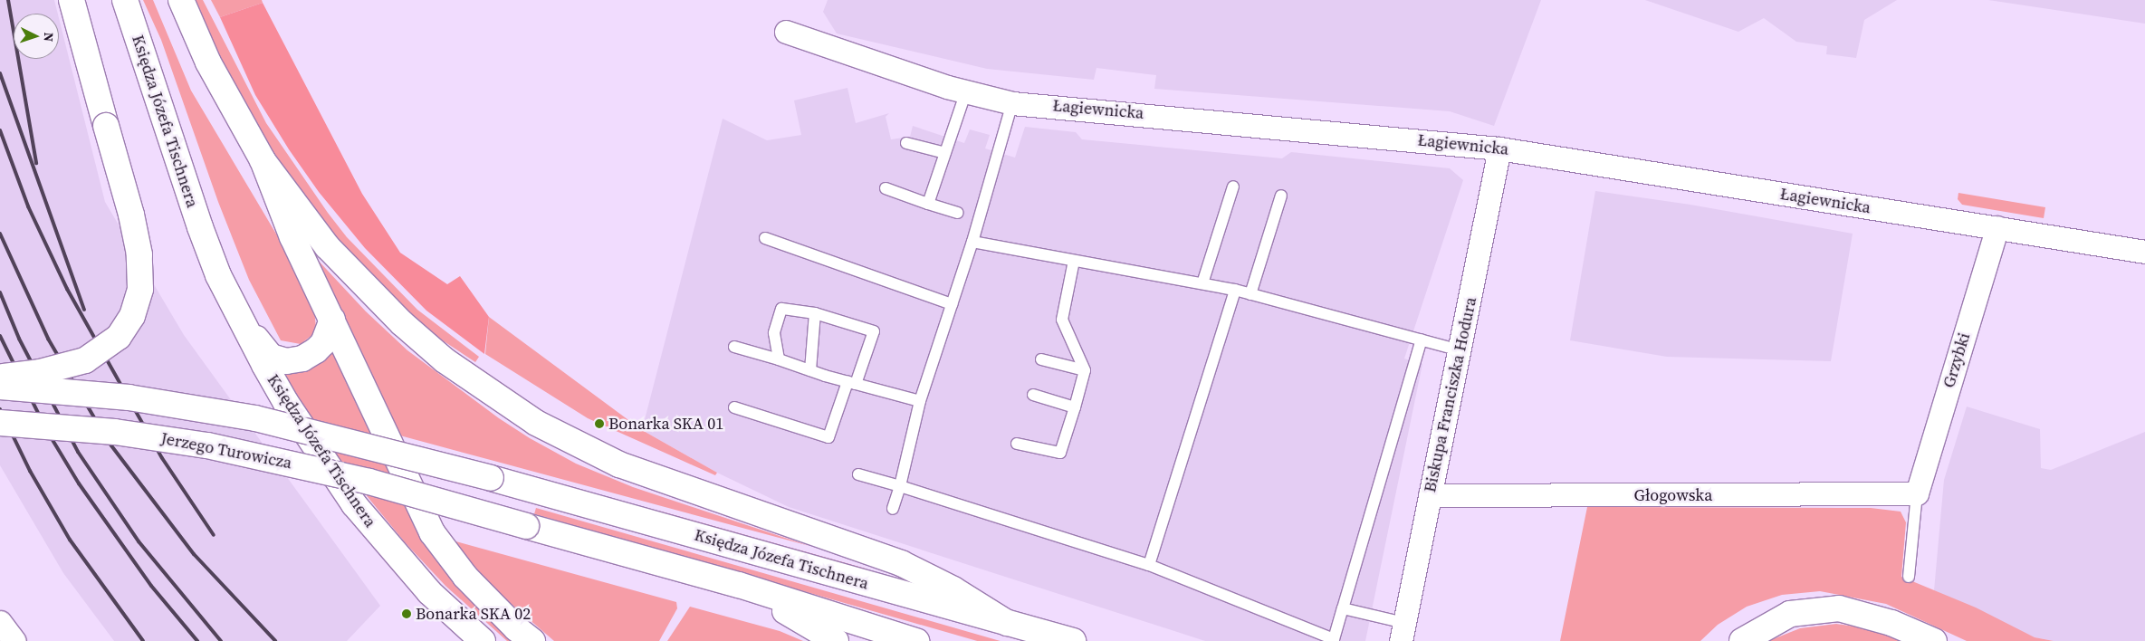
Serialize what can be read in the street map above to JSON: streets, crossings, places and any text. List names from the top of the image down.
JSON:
{
  "streets": {
    "main road": ["Księdza Józefa Tischnera", "Jerzego Turowicza"],
    "street": [
      "Łagiewnicka",
      "Grzybki",
      "Biskupa Franciszka Hodura",
      "Głogowska"
    ]
  },
  "crossings": [
    ["Łagiewnicka", "Grzybki"],
    ["Łagiewnicka", "Biskupa Franciszka Hodura"],
    ["Grzybki", "Głogowska"],
    ["Biskupa Franciszka Hodura", "Głogowska"]
  ],
  "places": ["Bonarka SKA 01", "Bonarka SKA 02"],
  "north": "right"
}
